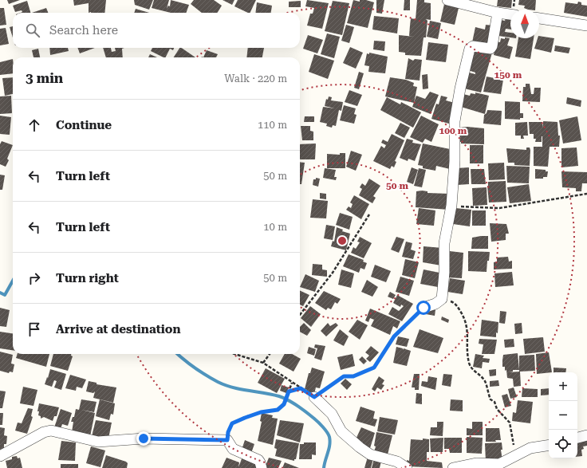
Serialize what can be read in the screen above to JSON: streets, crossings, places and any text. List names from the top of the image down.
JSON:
{
  "north": "top",
  "page": {
    "search": "Search here",
    "heading": ["3 min", "Walk · 220 m"],
    "list": [
      ["Continue", "110 m"],
      ["Turn left", "50 m"],
      ["Turn left", "10 m"],
      ["Turn right", "50 m"],
      "Arrive at destination"
    ],
    "map_buttons": ["+", "−"]
  },
  "rings": ["150 m", "100 m", "50 m"]
}
